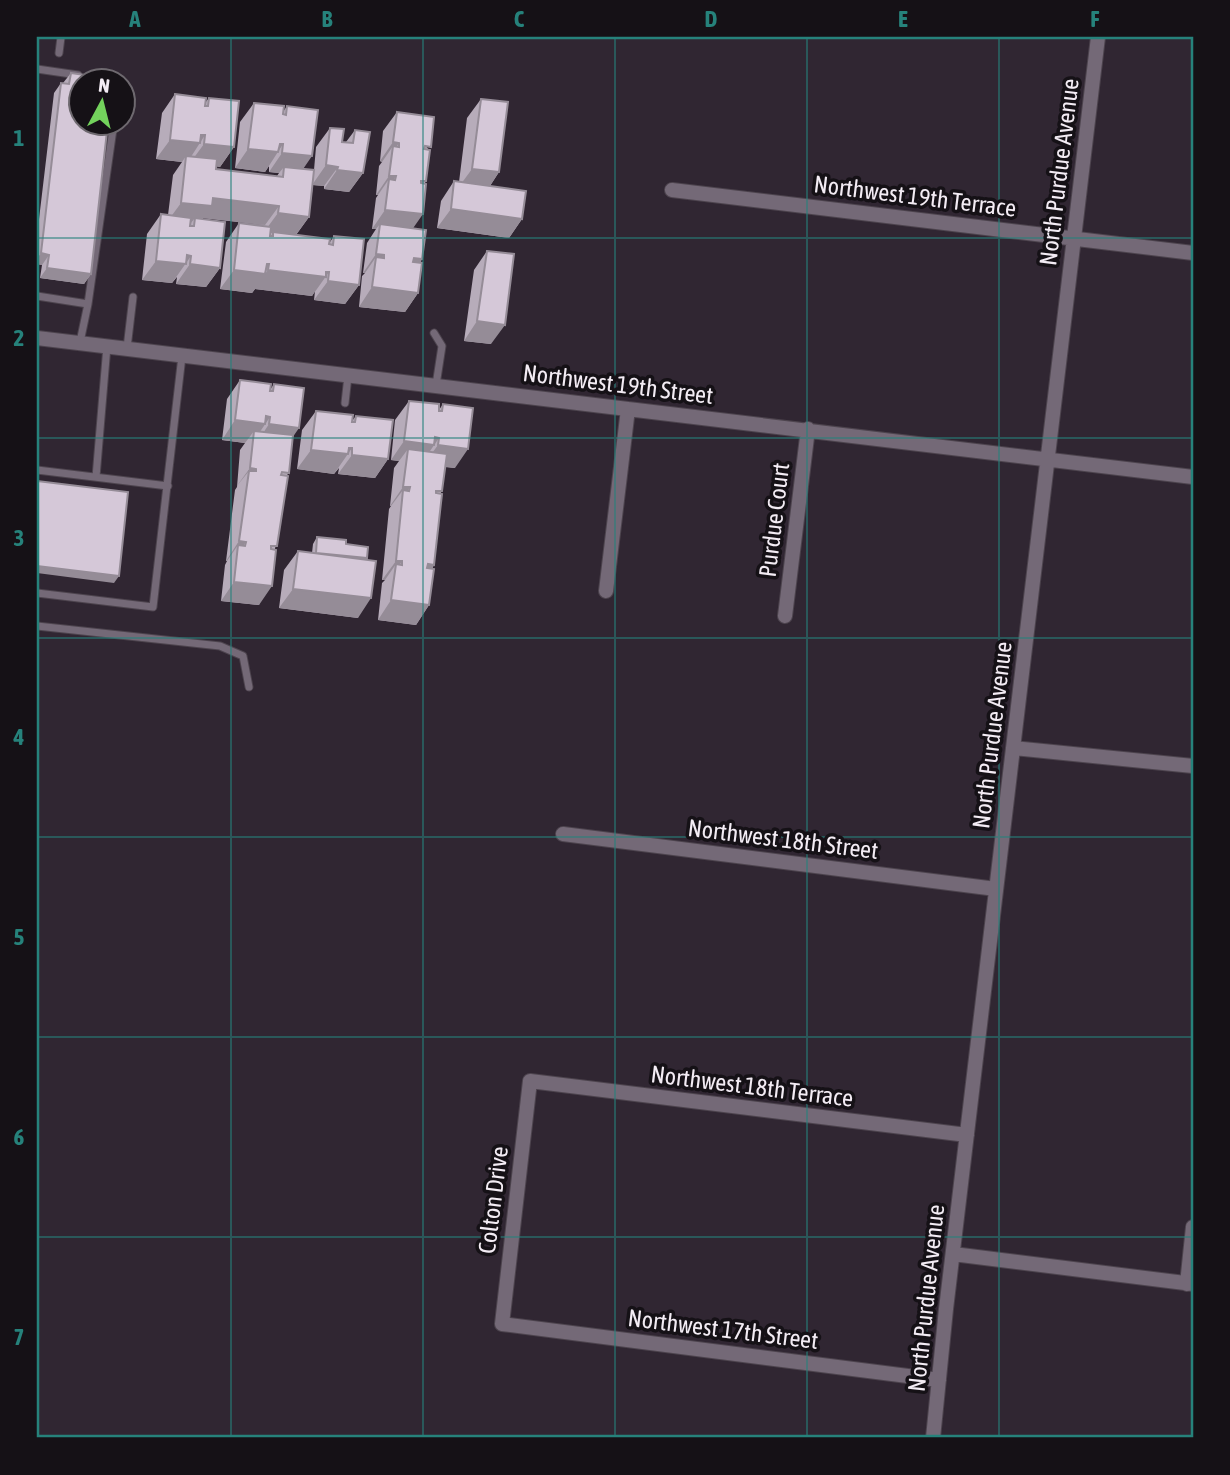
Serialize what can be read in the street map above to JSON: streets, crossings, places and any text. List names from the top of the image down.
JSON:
{
  "streets": {
    "street": [
      "North Purdue Avenue",
      "Northwest 19th Terrace",
      "Northwest 19th Street",
      "Purdue Court",
      "Northwest 18th Street",
      "Northwest 18th Terrace",
      "Colton Drive",
      "Northwest 17th Street"
    ]
  },
  "crossings": [
    ["North Purdue Avenue", "Northwest 19th Terrace"],
    ["North Purdue Avenue", "Northwest 19th Street"],
    ["North Purdue Avenue", "Northwest 18th Street"],
    ["North Purdue Avenue", "Northwest 18th Terrace"],
    ["North Purdue Avenue", "Northwest 17th Street"],
    ["Northwest 19th Street", "Purdue Court"],
    ["Northwest 18th Terrace", "Colton Drive"],
    ["Colton Drive", "Northwest 17th Street"]
  ],
  "north": "top",
  "grid": {
    "columns": [
      "A",
      "B",
      "C",
      "D",
      "E",
      "F"
    ],
    "rows": [
      "1",
      "2",
      "3",
      "4",
      "5",
      "6",
      "7"
    ]
  }
}
